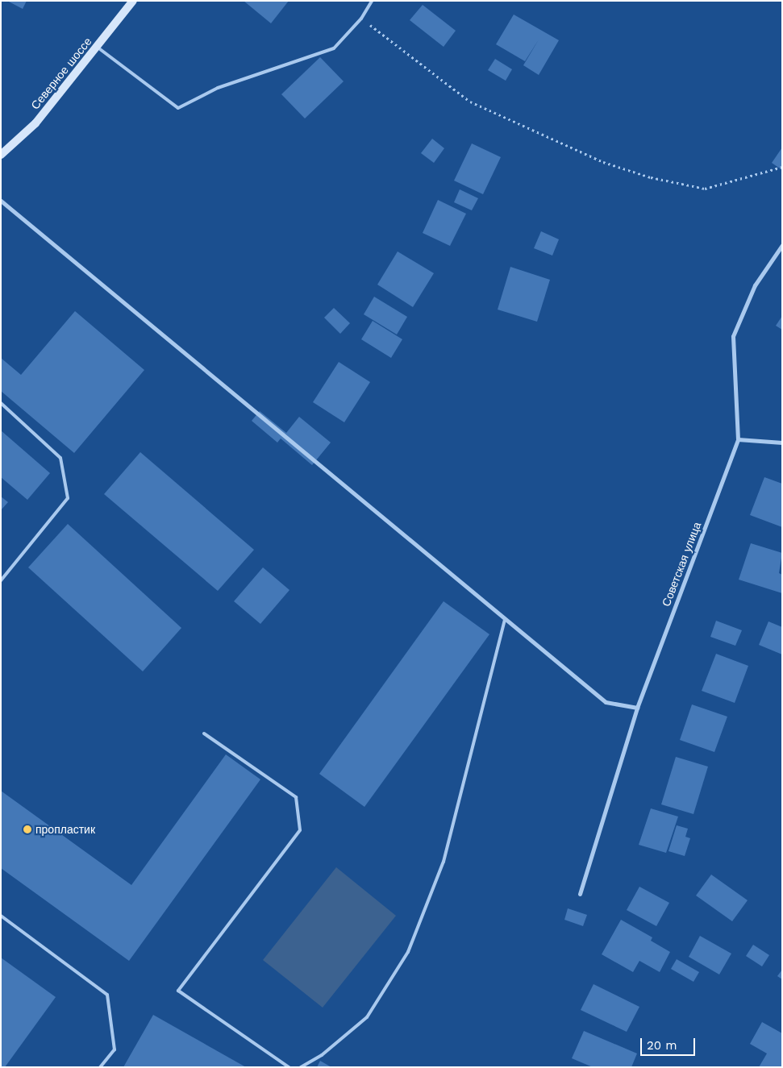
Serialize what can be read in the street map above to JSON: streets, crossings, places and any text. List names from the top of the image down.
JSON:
{
  "streets": {
    "main road": ["Северное шоссе"],
    "street": ["Советская улица"]
  },
  "places": ["пропластик"],
  "scale_bar": "20 m"
}
